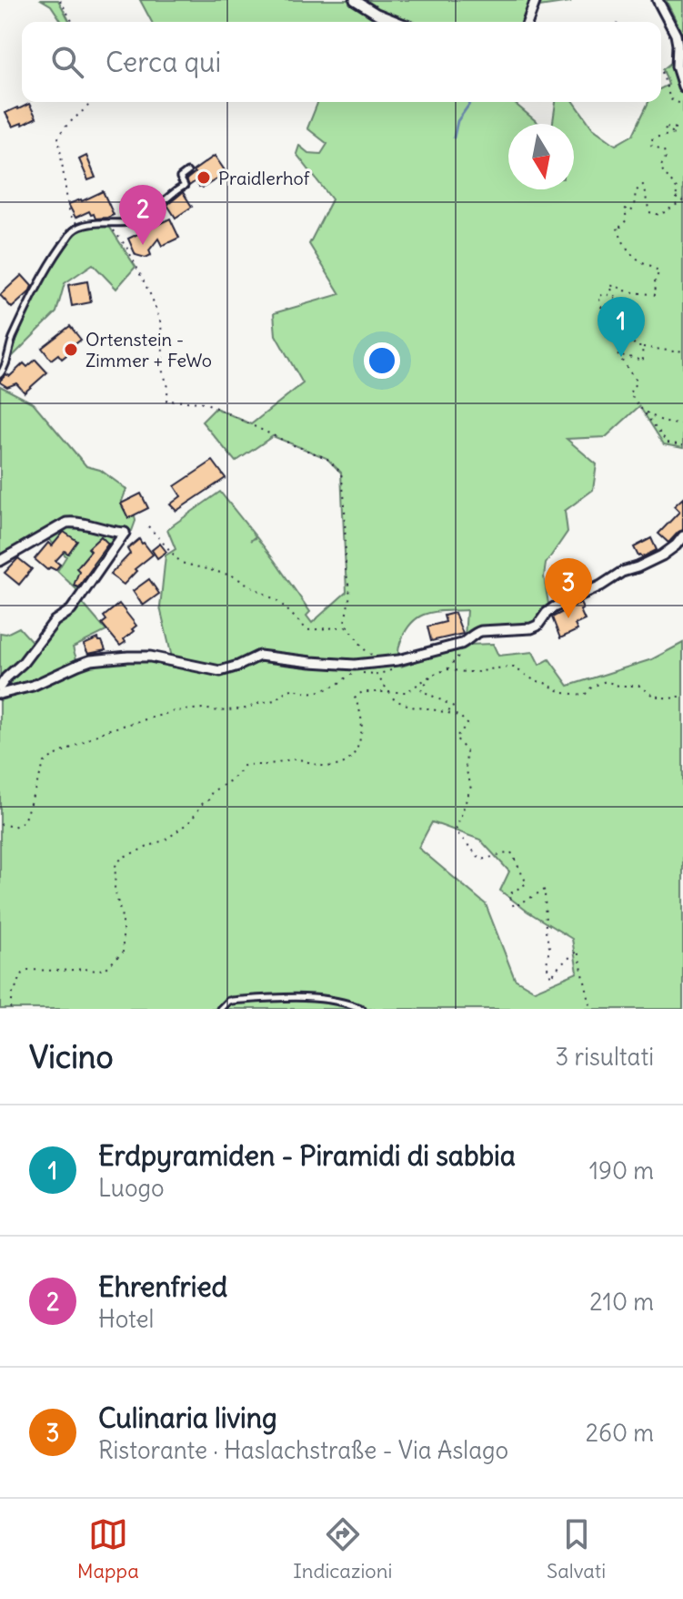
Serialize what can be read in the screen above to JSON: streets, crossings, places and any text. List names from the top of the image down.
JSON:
{
  "places": ["Praidlerhof", "Ortenstein - Zimmer + FeWo"],
  "north": "bottom",
  "page": {
    "search": "Cerca qui",
    "pins": ["2", "1", "3"],
    "heading": ["Vicino", "3 risultati"],
    "list": [
      {
        "mark": "1",
        "name": "Erdpyramiden - Piramidi di sabbia",
        "note": "Luogo",
        "value": "190 m"
      },
      {
        "mark": "2",
        "name": "Ehrenfried",
        "note": "Hotel",
        "value": "210 m"
      },
      {
        "mark": "3",
        "name": "Culinaria living",
        "note": "Ristorante · Haslachstraße - Via Aslago",
        "value": "260 m"
      }
    ],
    "nav": ["Mappa", "Indicazioni", "Salvati"]
  }
}
